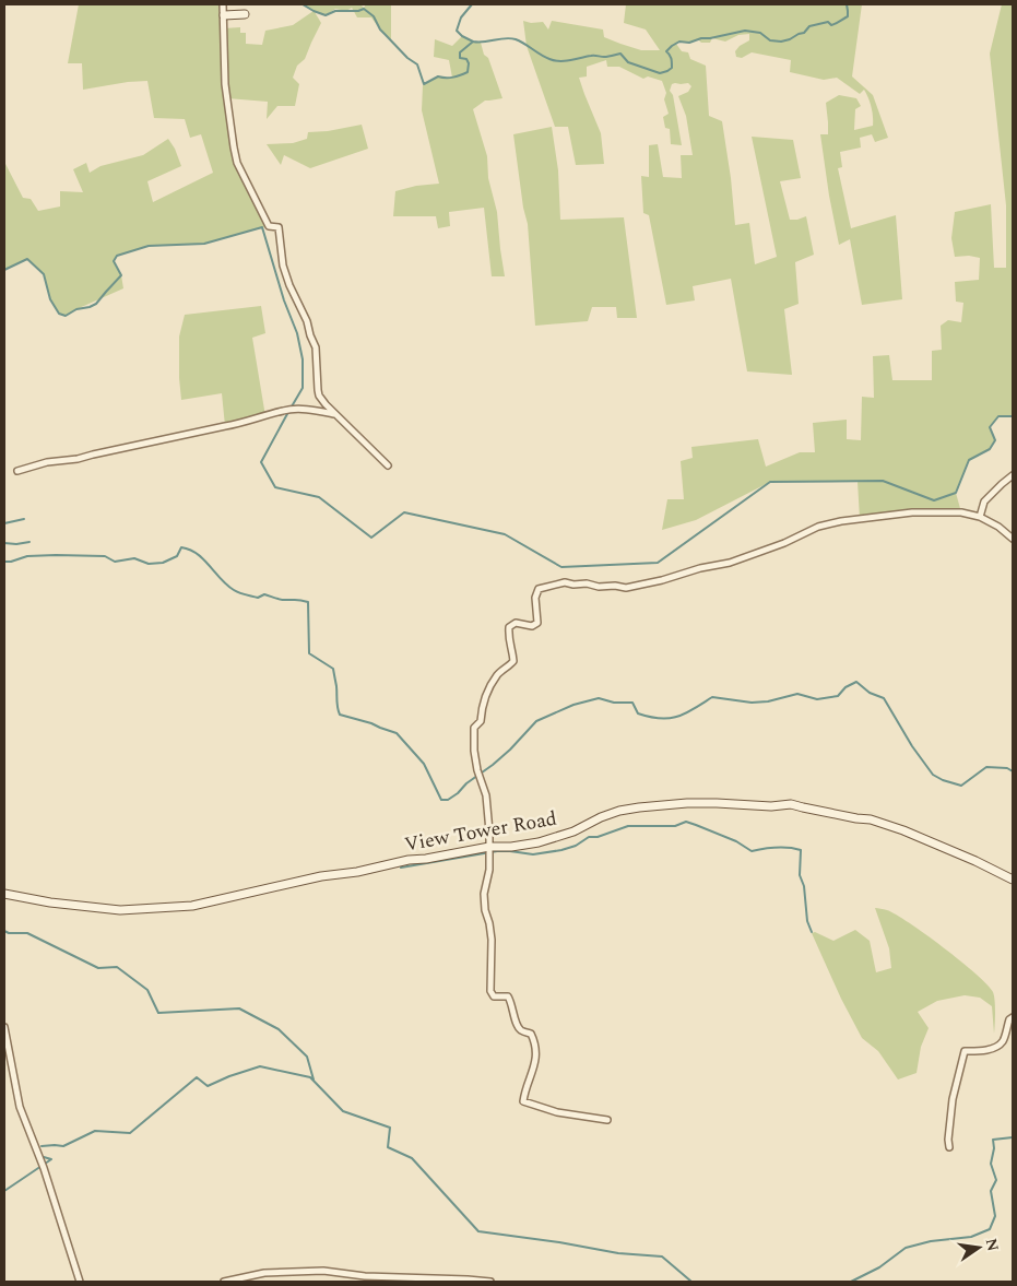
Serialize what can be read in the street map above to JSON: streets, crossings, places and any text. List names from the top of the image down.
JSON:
{
  "streets": {
    "street": ["View Tower Road"]
  },
  "north": "right"
}
